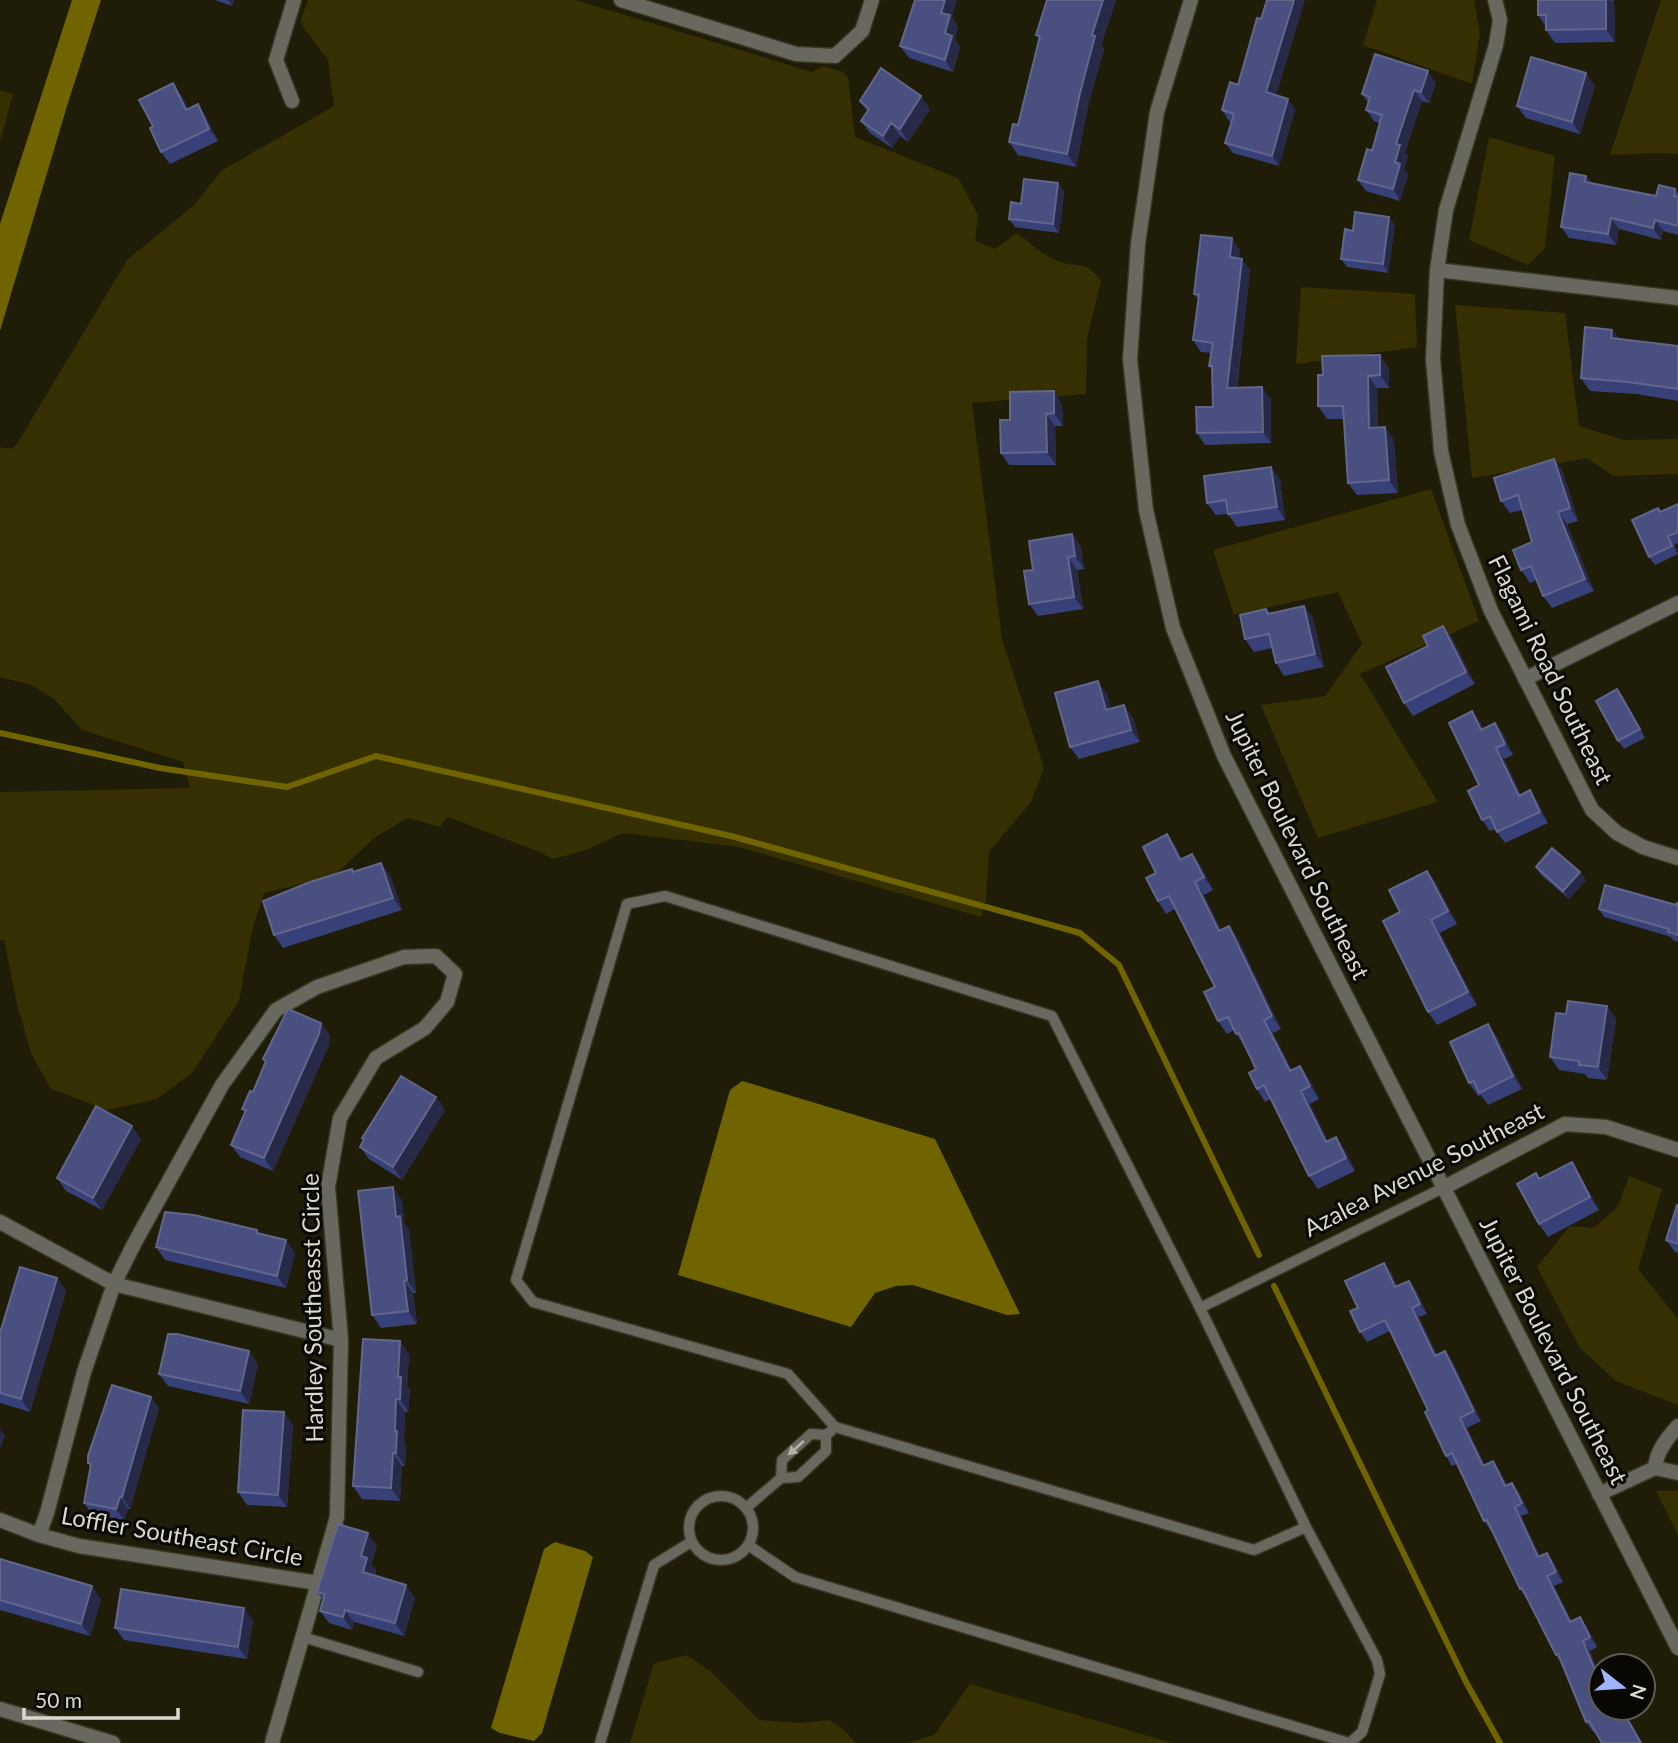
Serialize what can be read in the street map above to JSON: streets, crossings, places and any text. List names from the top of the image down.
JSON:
{
  "streets": {
    "street": [
      "Flagami Road Southeast",
      "Jupiter Boulevard Southeast",
      "Azalea Avenue Southeast",
      "Hardley Southeasst Circle",
      "Loffler Southeast Circle"
    ]
  },
  "crossings": [
    ["Jupiter Boulevard Southeast", "Azalea Avenue Southeast"],
    ["Hardley Southeasst Circle", "Loffler Southeast Circle"]
  ],
  "scale_bar": "50 m",
  "north": "right"
}
